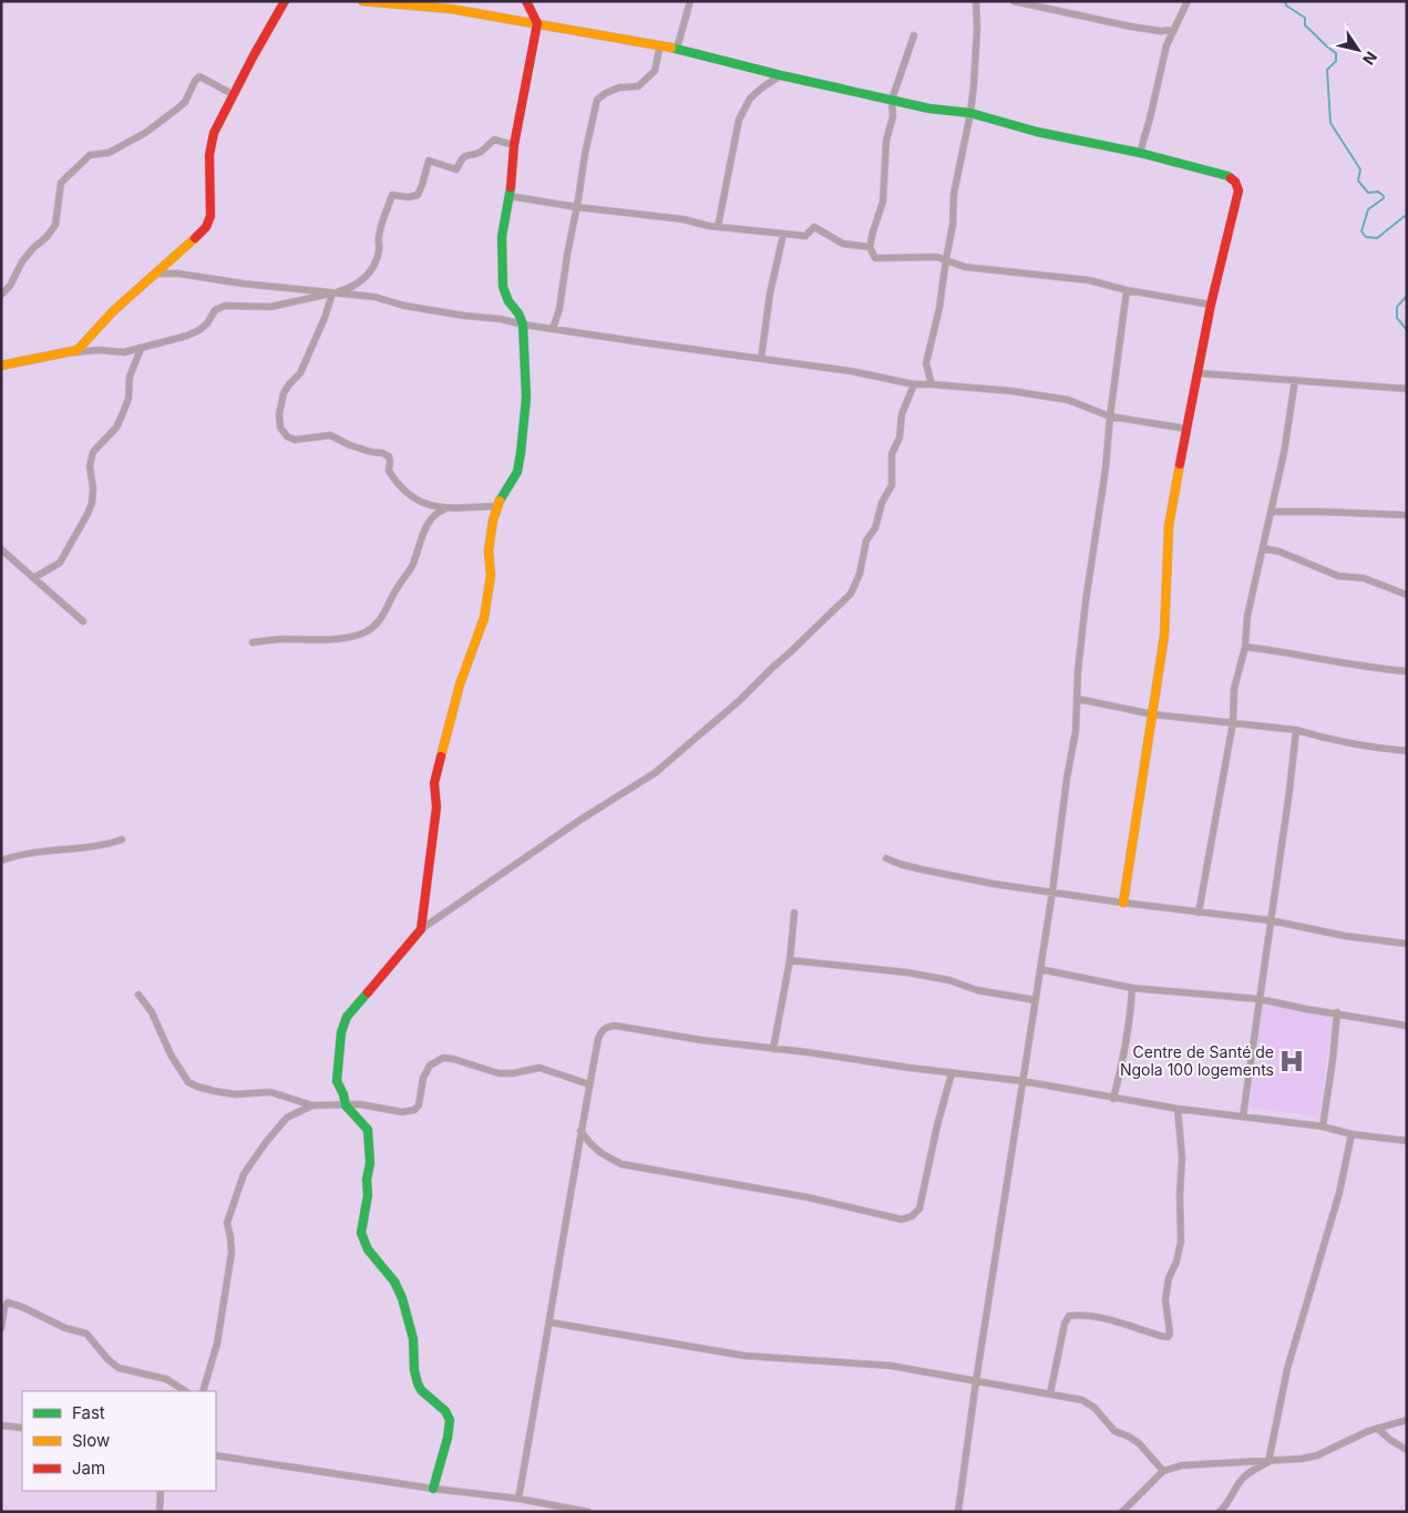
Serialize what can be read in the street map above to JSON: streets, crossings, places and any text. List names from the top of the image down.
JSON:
{
  "places": {
    "hospital": ["Centre de Santé de Ngola 100 logements"]
  },
  "legend": ["Fast", "Slow", "Jam"],
  "north": "bottom right"
}
